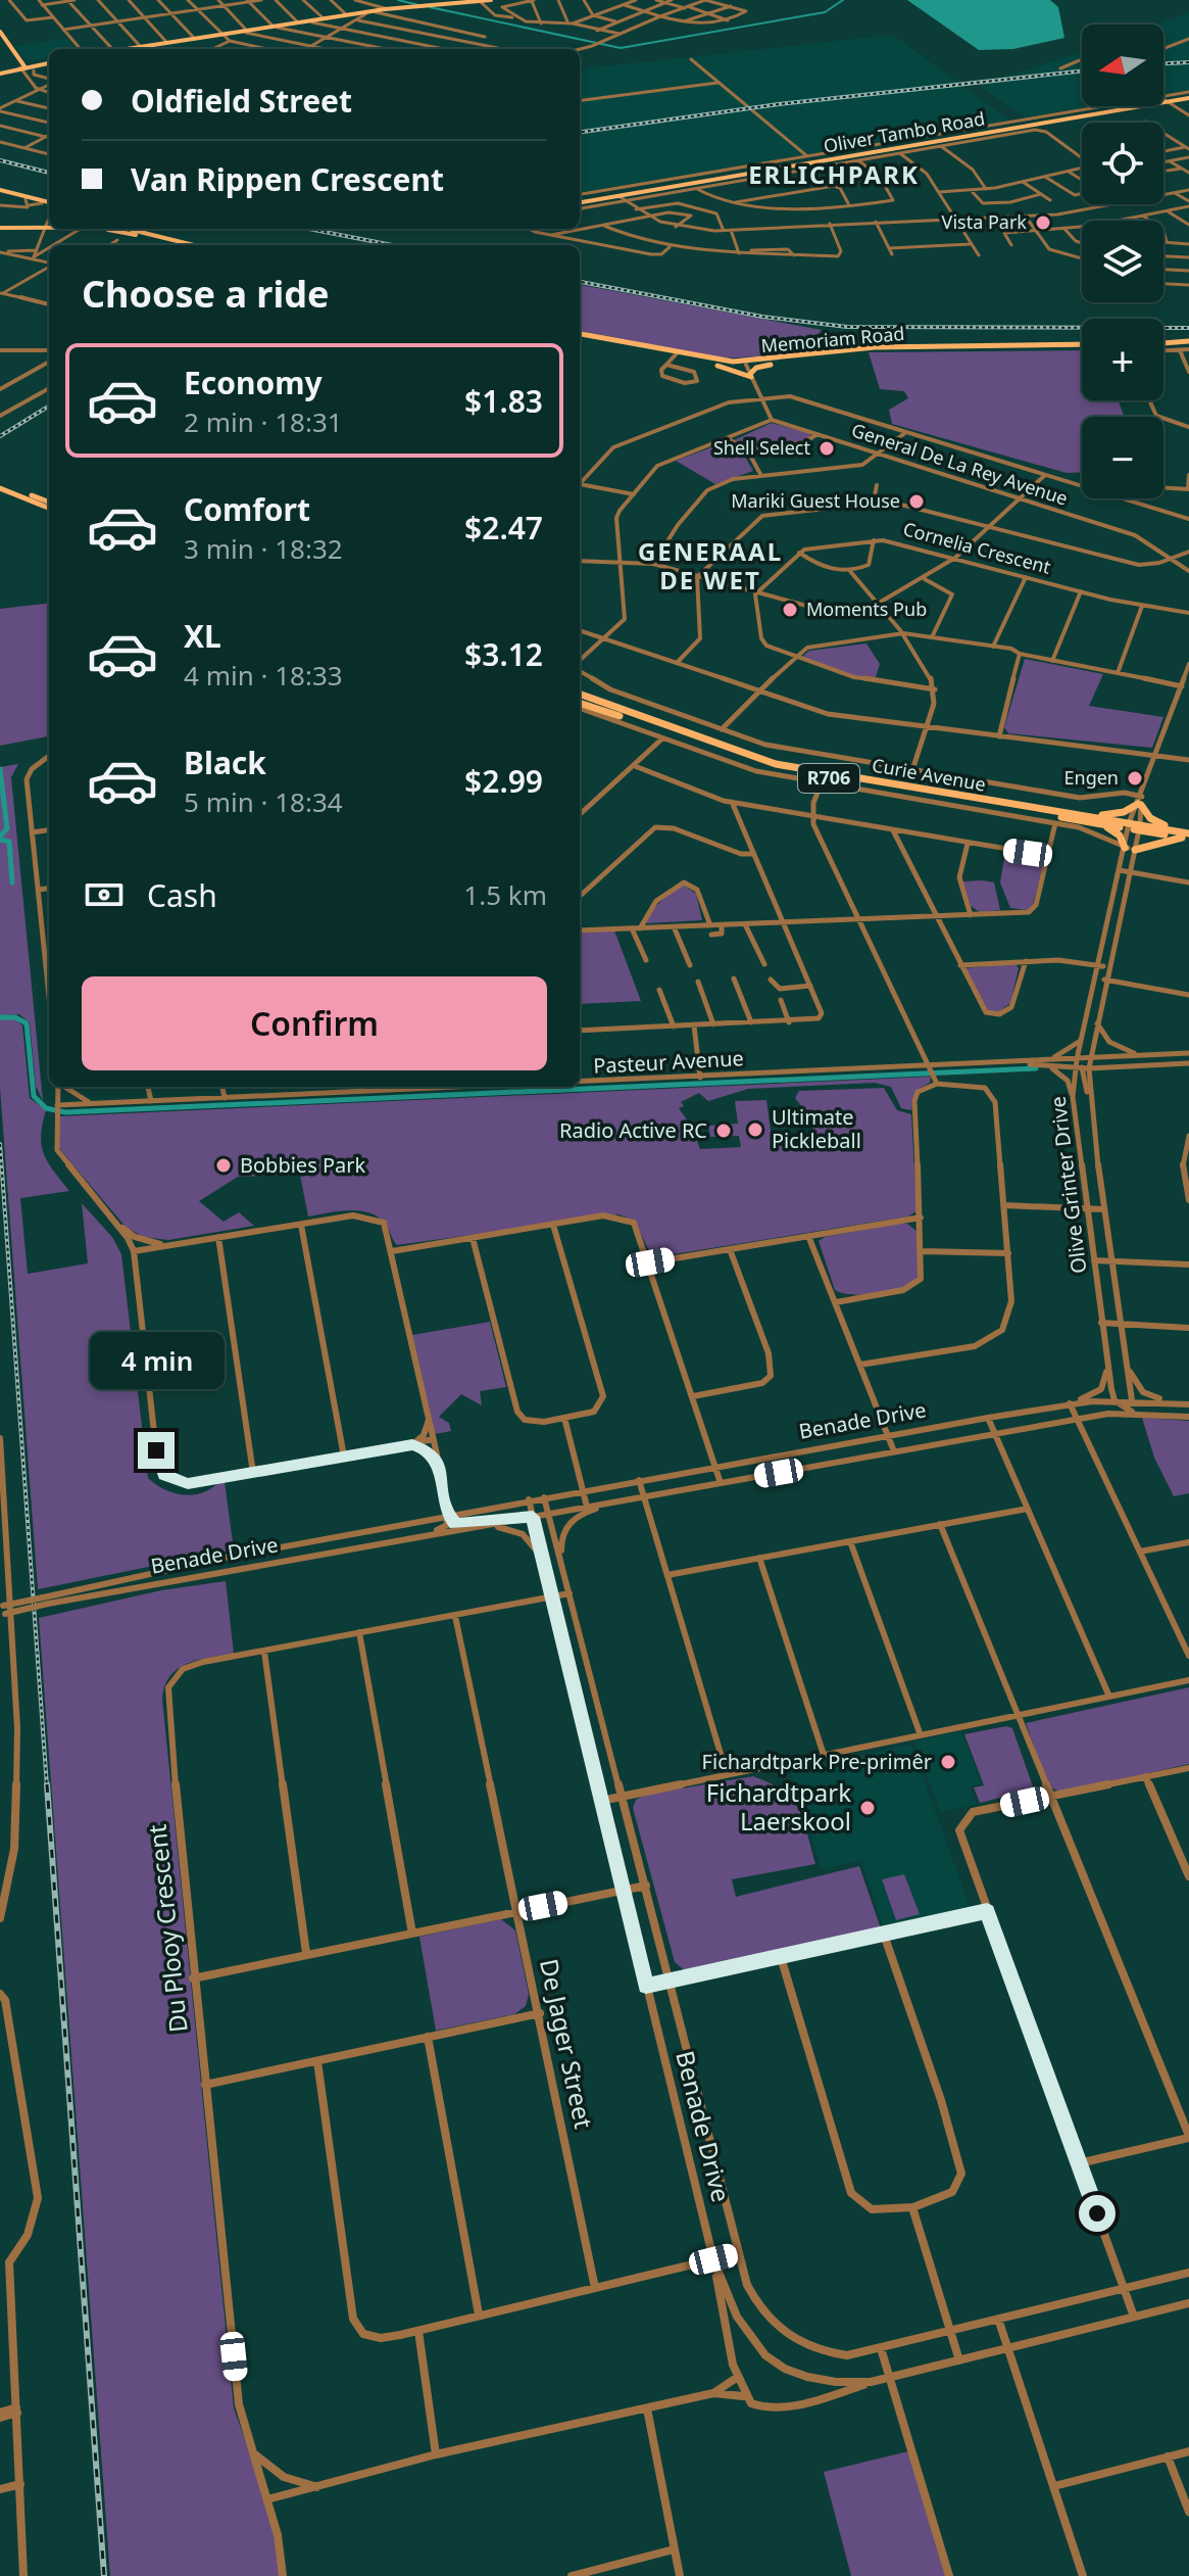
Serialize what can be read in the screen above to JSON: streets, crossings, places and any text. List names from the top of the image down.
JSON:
{
  "streets": {
    "main road": [
      "Oliver Tambo Road",
      "Memoriam Road",
      "Curie Avenue",
      "R706"
    ],
    "street": [
      "General De La Rey Avenue",
      "Cornelia Crescent",
      "Pasteur Avenue",
      "Olive Grinter Drive",
      "Benade Drive",
      "Du Plooy Crescent",
      "De Jager Street"
    ]
  },
  "crossings": [
    ["Curie Avenue", "Olive Grinter Drive"],
    ["Pasteur Avenue", "Olive Grinter Drive"],
    ["Olive Grinter Drive", "Benade Drive"],
    ["Benade Drive", "Du Plooy Crescent"],
    ["Du Plooy Crescent", "De Jager Street"]
  ],
  "districts": ["ERLICHPARK", "GENERAAL DE WET"],
  "places": [
    "Vista Park",
    "Shell Select",
    "Mariki Guest House",
    "Moments Pub",
    "Engen",
    "Ultimate Pickleball",
    "Radio Active RC",
    "Bobbies Park",
    "Fichardtpark Pre-primêr",
    "Fichardtpark Laerskool"
  ],
  "north": "left",
  "page": {
    "map_buttons": ["+", "−"],
    "banner": ["Oldfield Street", "Van Rippen Crescent"],
    "heading": "Choose a ride",
    "list": [
      {
        "name": "Economy",
        "note": "2 min · 18:31",
        "value": "$1.83"
      },
      {
        "name": "Comfort",
        "note": "3 min · 18:32",
        "value": "$2.47"
      },
      {
        "name": "XL",
        "note": "4 min · 18:33",
        "value": "$3.12"
      },
      {
        "name": "Black",
        "note": "5 min · 18:34",
        "value": "$2.99"
      }
    ],
    "pay": ["Cash", "1.5 km"],
    "buttons": "Confirm",
    "bubble": "4 min"
  }
}
